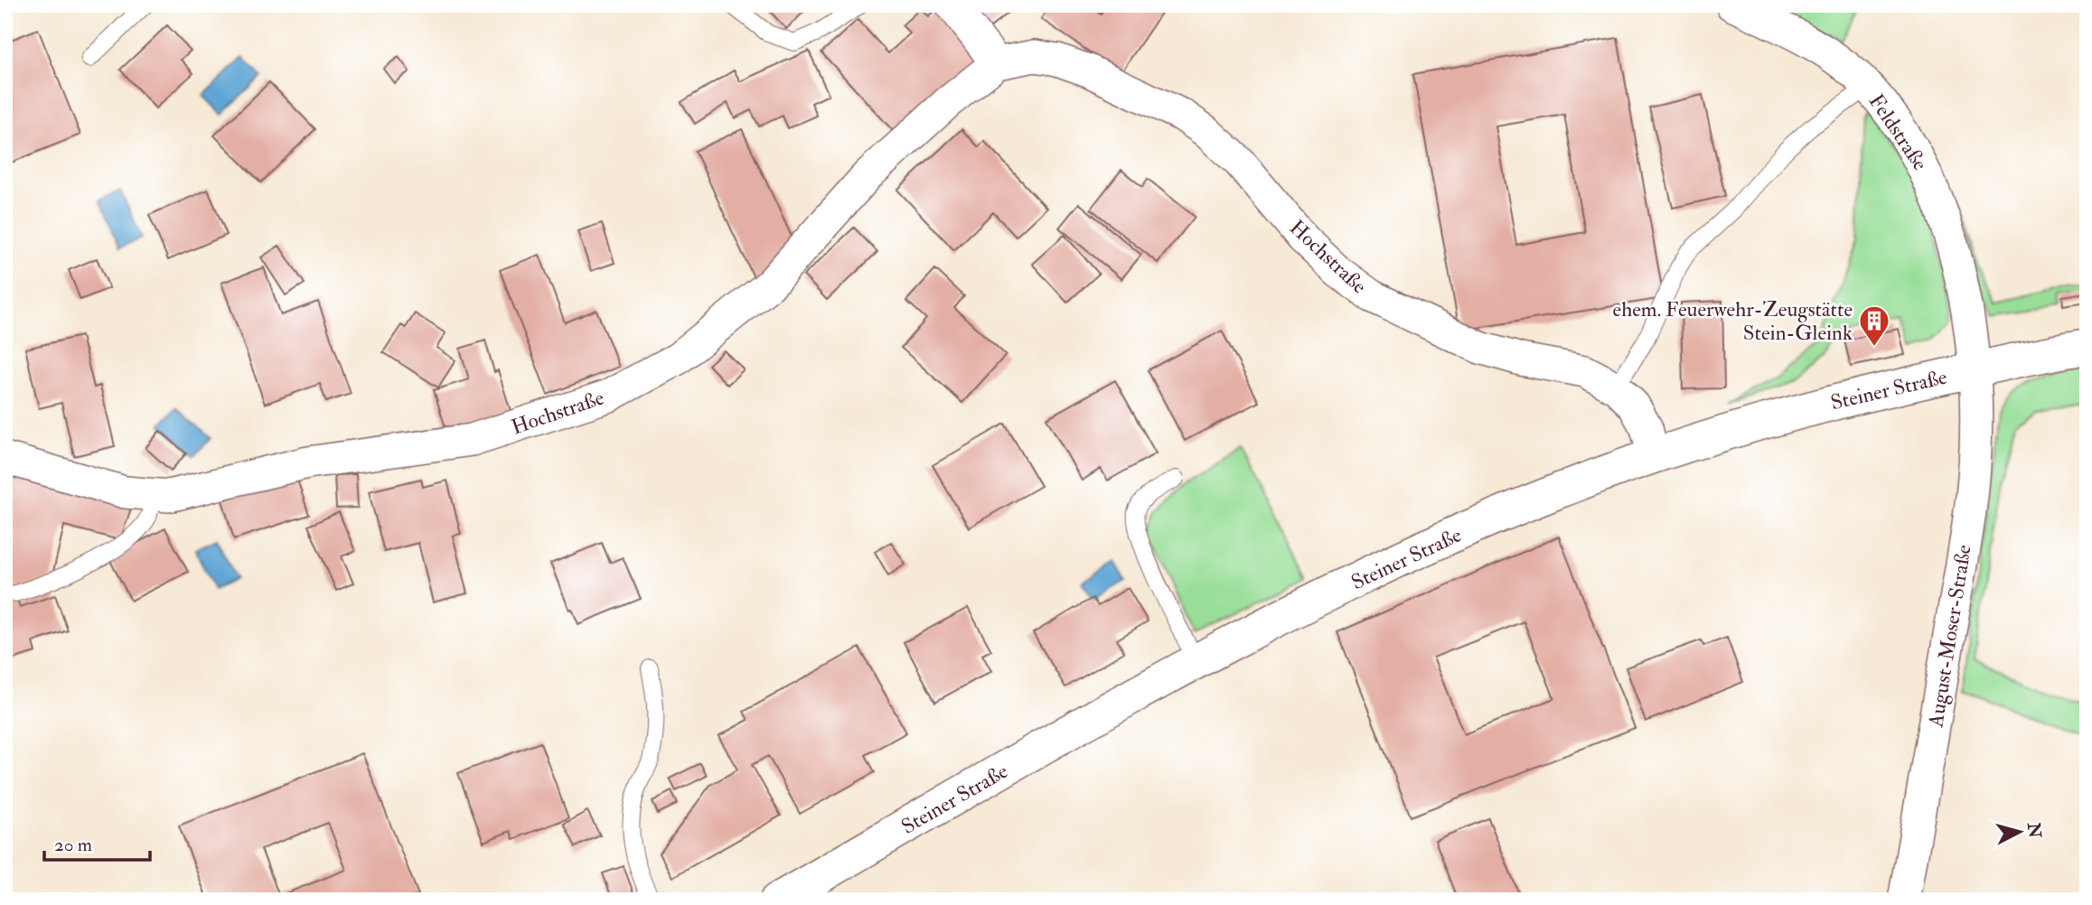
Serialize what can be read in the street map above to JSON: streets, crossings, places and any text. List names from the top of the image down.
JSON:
{
  "streets": {
    "street": [
      "Feldstraße",
      "Hochstraße",
      "Steiner Straße",
      "August-Moser-Straße"
    ]
  },
  "crossings": [
    ["Feldstraße", "Steiner Straße"],
    ["Feldstraße", "August-Moser-Straße"],
    ["Hochstraße", "Steiner Straße"],
    ["Steiner Straße", "August-Moser-Straße"]
  ],
  "places": {
    "building": ["ehem. Feuerwehr-Zeugstätte Stein-Gleink"]
  },
  "scale_bar": "20 m",
  "north": "right"
}
